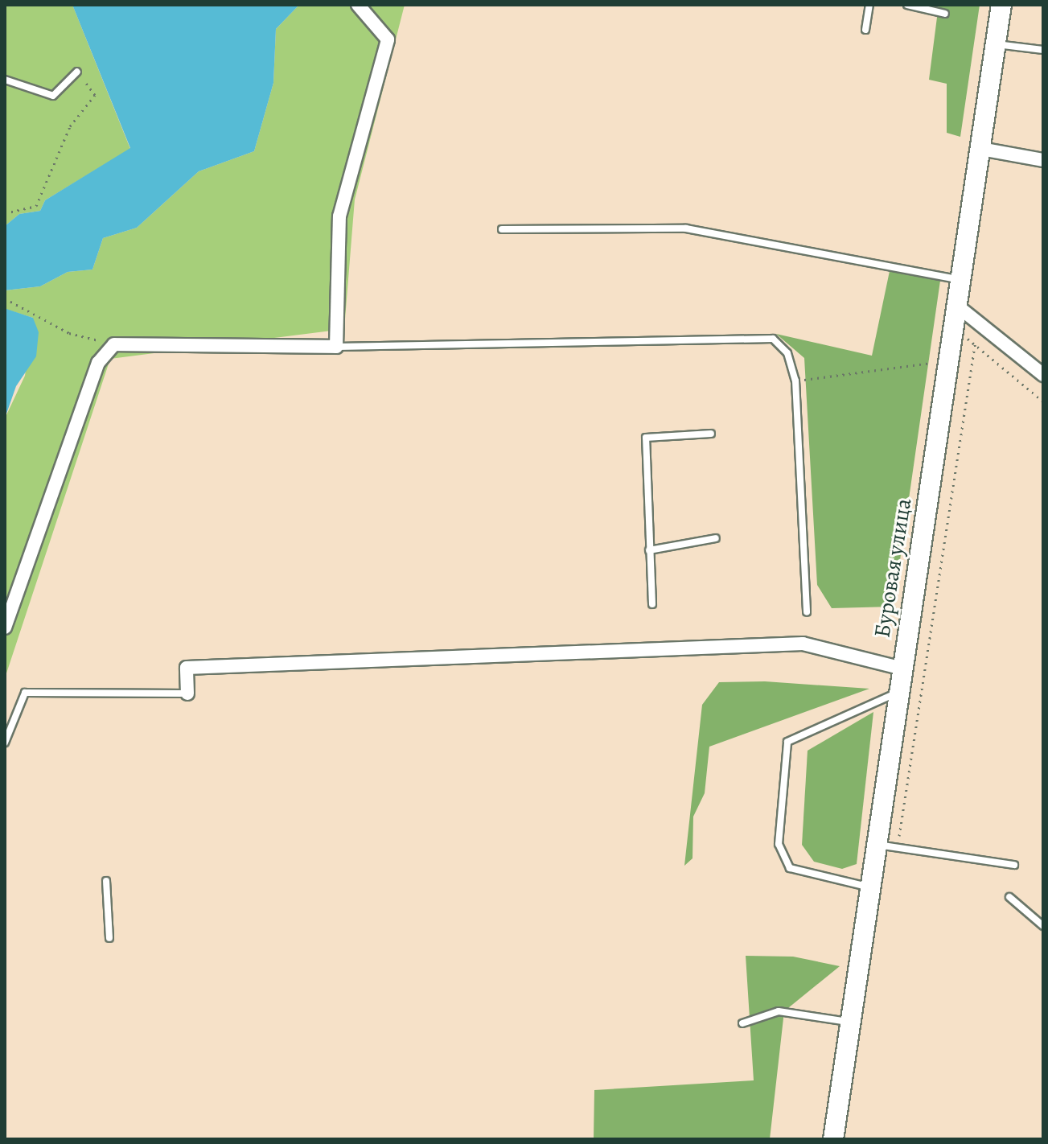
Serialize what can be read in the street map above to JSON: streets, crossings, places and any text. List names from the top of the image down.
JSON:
{
  "streets": {
    "main road": ["Буровая улица"]
  }
}
